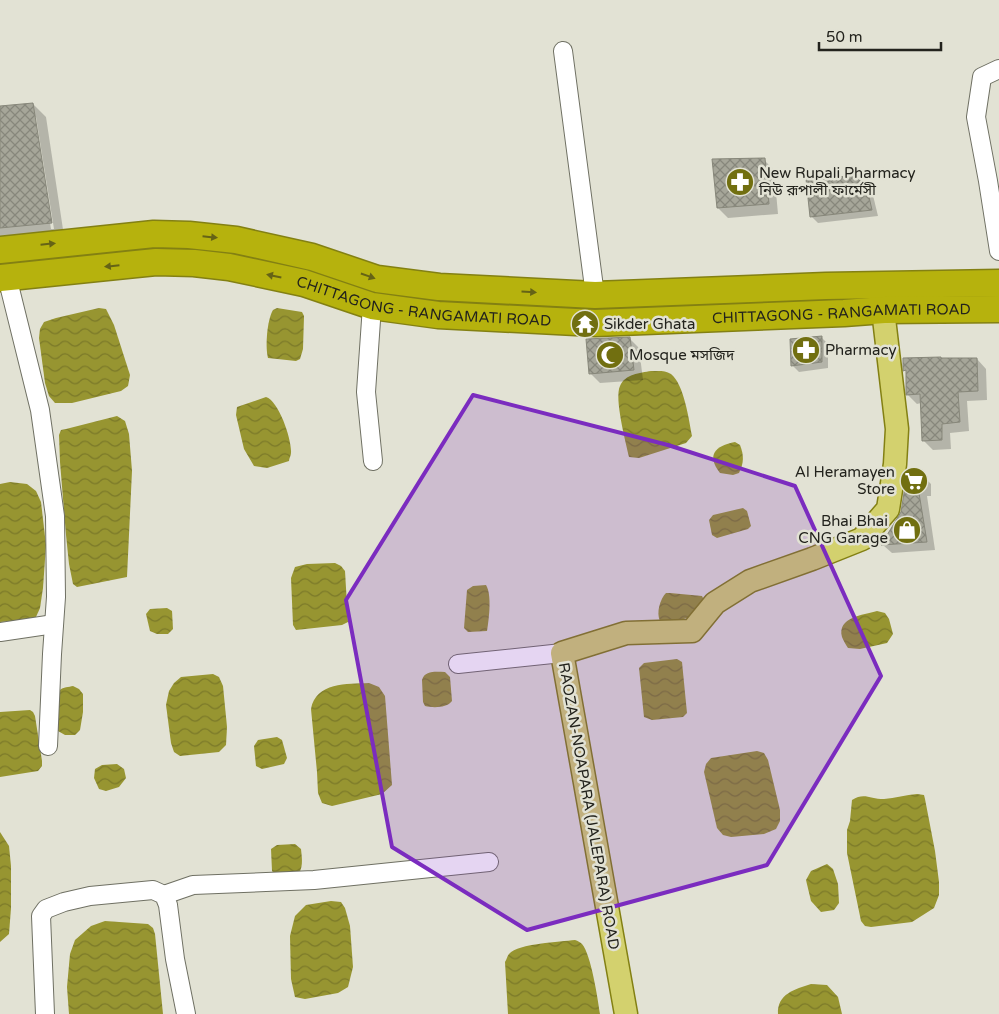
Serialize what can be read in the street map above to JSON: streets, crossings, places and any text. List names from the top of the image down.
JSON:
{
  "streets": {
    "highway": ["CHITTAGONG - RANGAMATI ROAD"],
    "main road": ["RAOZAN-NOAPARA (JALEPARA) ROAD"]
  },
  "crossings": [
    ["CHITTAGONG - RANGAMATI ROAD", "RAOZAN-NOAPARA (JALEPARA) ROAD"]
  ],
  "places": {
    "pharmacy": ["New Rupali Pharmacy নিউ রূপালী ফার্মেসী", "Pharmacy"],
    "temple": ["Sikder Ghata"],
    "mosque": ["Mosque মসজিদ"],
    "supermarket": ["Al Heramayen Store"],
    "shop": ["Bhai Bhai CNG Garage"]
  },
  "scale_bar": "50 m"
}
